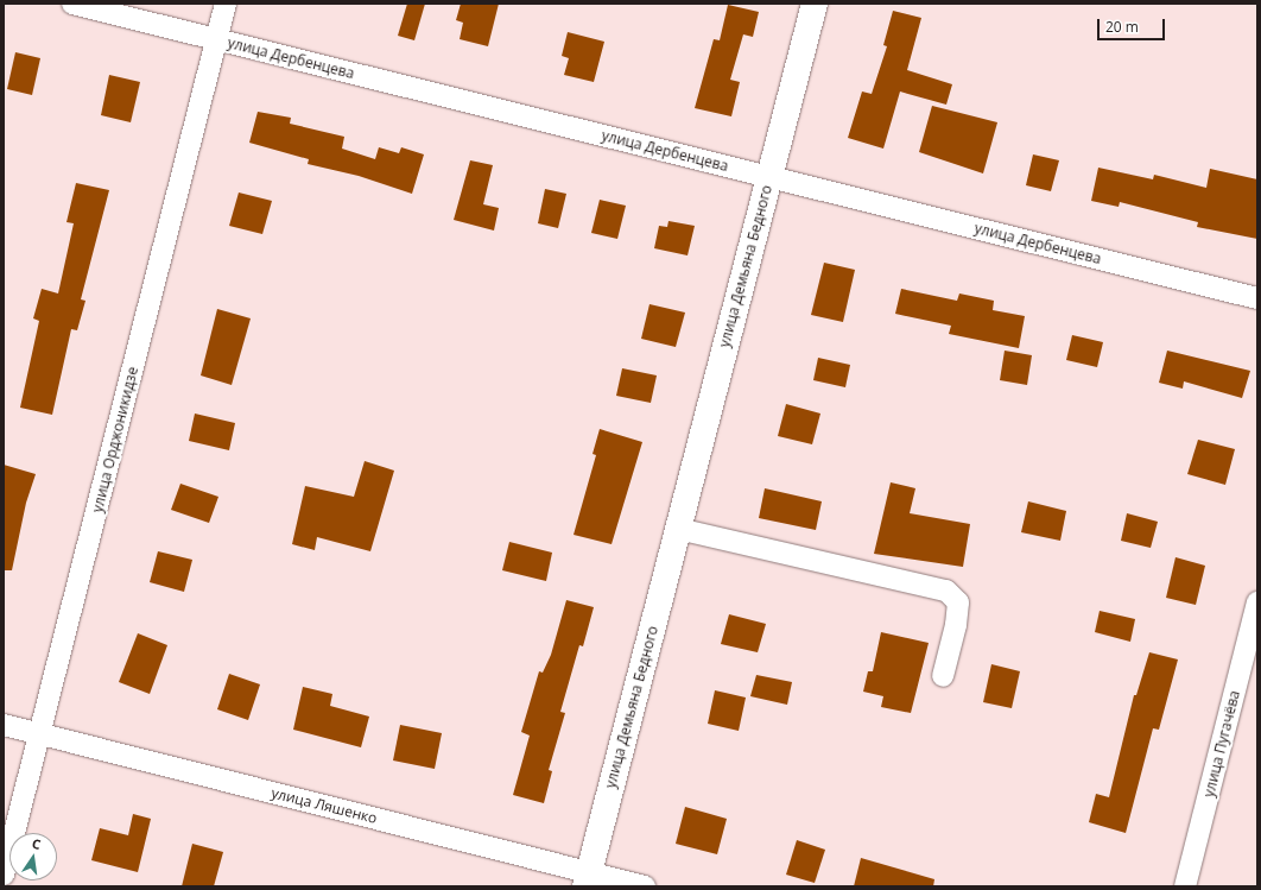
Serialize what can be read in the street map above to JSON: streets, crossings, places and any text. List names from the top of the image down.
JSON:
{
  "streets": {
    "street": [
      "улица Дербенцева",
      "улица Демьяна Бедного",
      "улица Орджоникидзе",
      "улица Пугачёва",
      "улица Ляшенко"
    ]
  },
  "crossings": [
    ["улица Дербенцева", "улица Демьяна Бедного"],
    ["улица Дербенцева", "улица Орджоникидзе"],
    ["улица Демьяна Бедного", "улица Ляшенко"],
    ["улица Орджоникидзе", "улица Ляшенко"]
  ],
  "scale_bar": "20 m",
  "north": "top"
}
